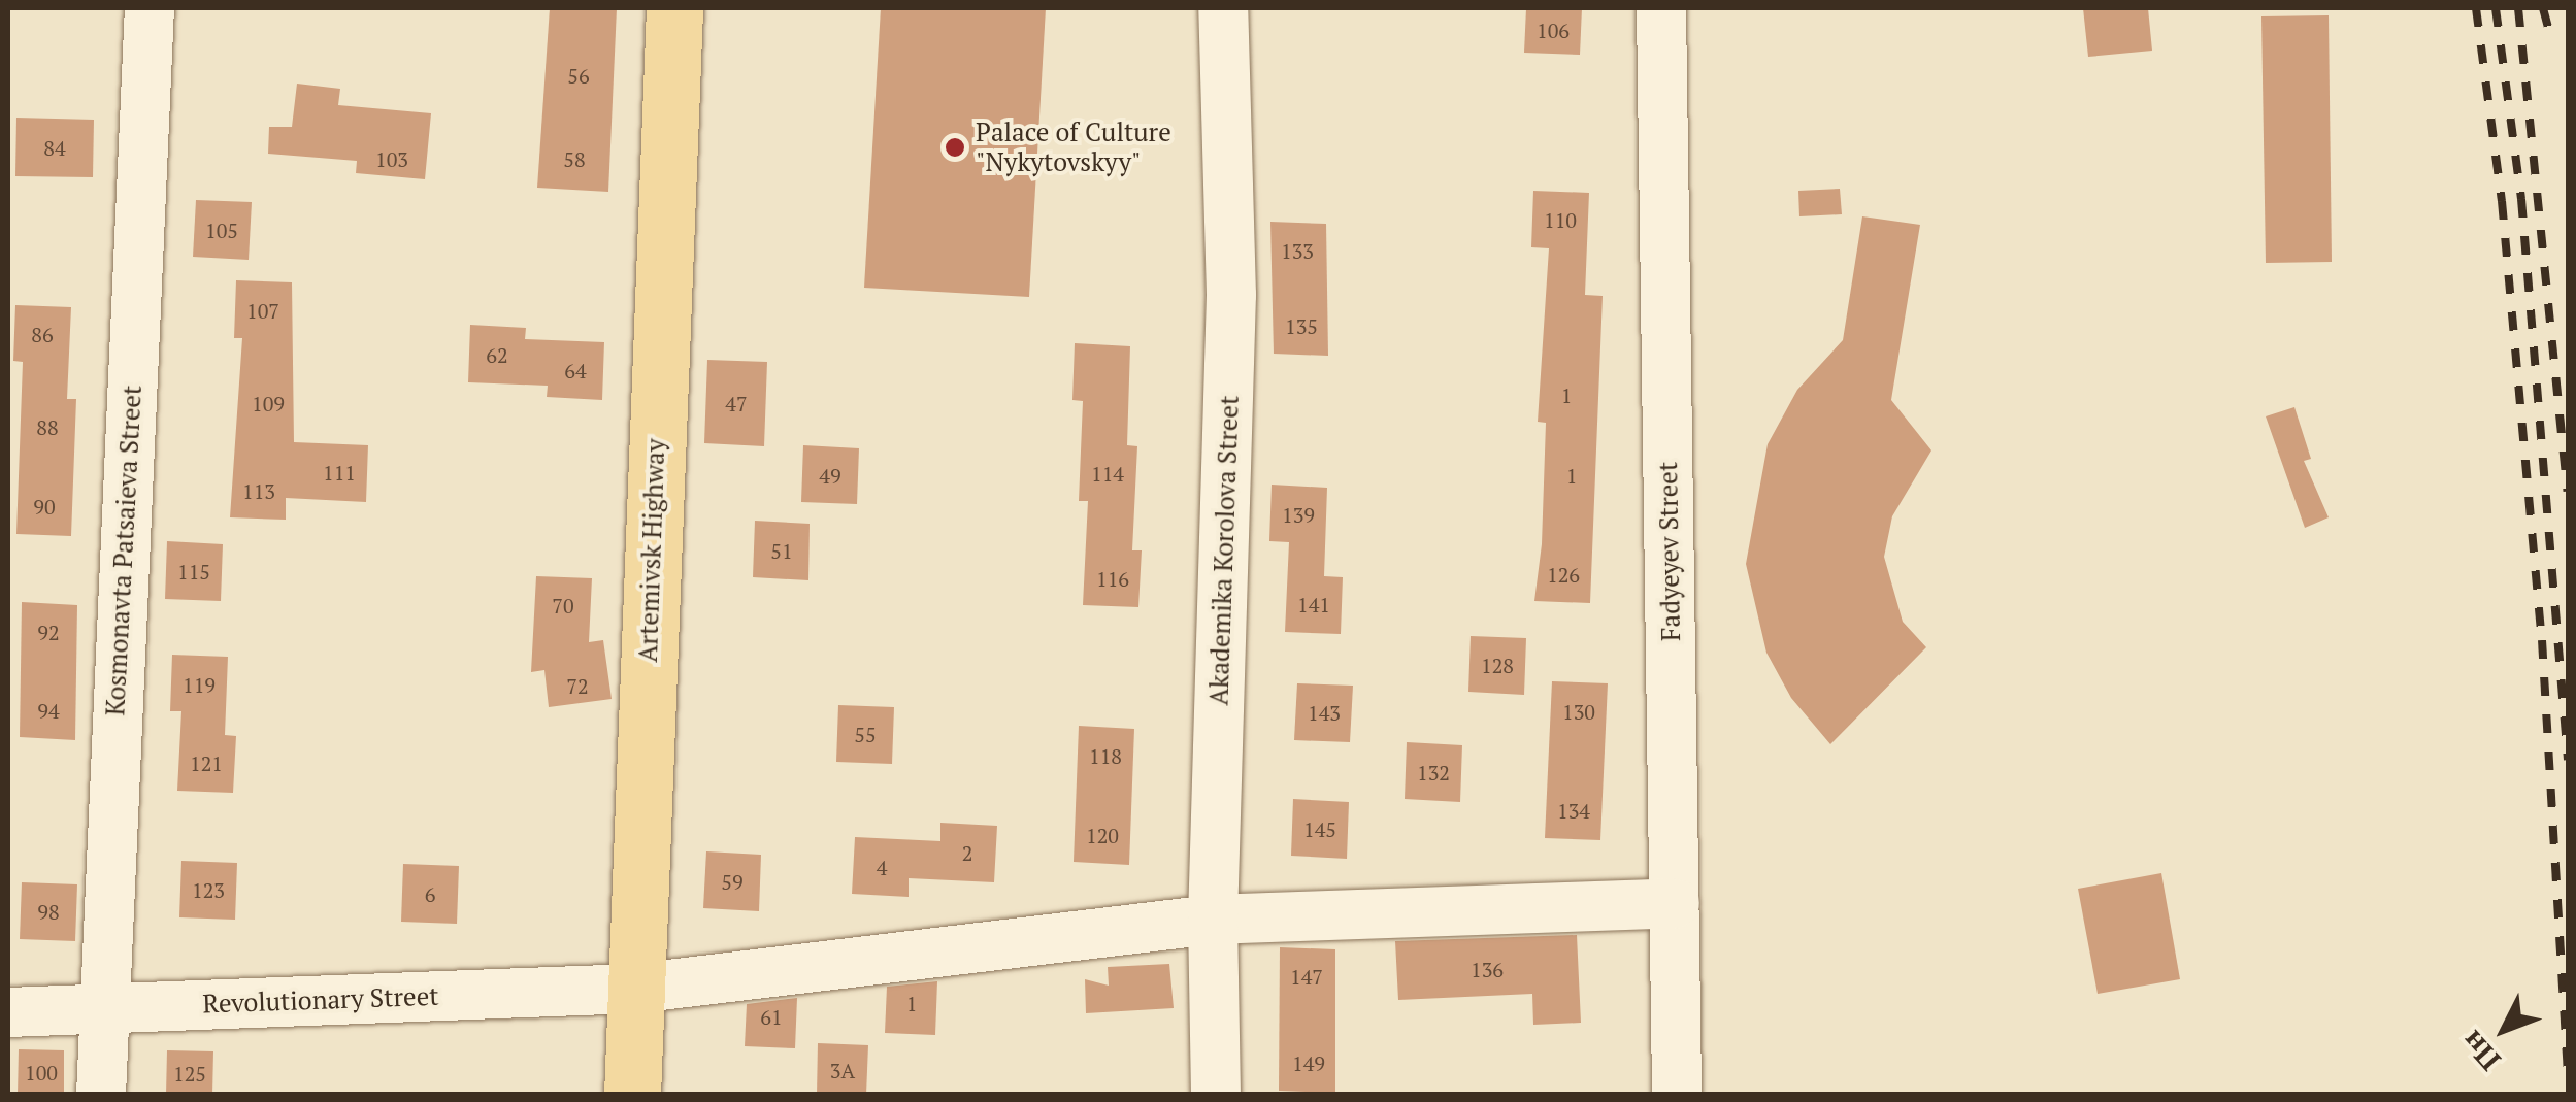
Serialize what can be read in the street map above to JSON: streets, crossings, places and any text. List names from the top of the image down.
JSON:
{
  "streets": {
    "main road": ["Artemivsk Highway"],
    "street": [
      "Kosmonavta Patsaieva Street",
      "Akademika Korolova Street",
      "Fadyeyev Street",
      "Revolutionary Street"
    ]
  },
  "crossings": [
    ["Kosmonavta Patsaieva Street", "Revolutionary Street"],
    ["Artemivsk Highway", "Revolutionary Street"],
    ["Akademika Korolova Street", "Revolutionary Street"],
    ["Fadyeyev Street", "Revolutionary Street"]
  ],
  "places": ["Palace of Culture \"Nykytovskyy\""],
  "house_numbers": [
    "106",
    "56",
    "84",
    "103",
    "58",
    "110",
    "105",
    "133",
    "107",
    "135",
    "86",
    "62",
    "64",
    "1",
    "109",
    "47",
    "88",
    "111",
    "114",
    "49",
    "1",
    "113",
    "90",
    "139",
    "51",
    "115",
    "126",
    "116",
    "141",
    "70",
    "92",
    "128",
    "119",
    "72",
    "94",
    "130",
    "143",
    "55",
    "118",
    "121",
    "132",
    "134",
    "145",
    "120",
    "2",
    "4",
    "59",
    "123",
    "6",
    "98",
    "136",
    "147",
    "1",
    "61",
    "149",
    "3А",
    "100",
    "125"
  ],
  "north": "bottom left"
}
